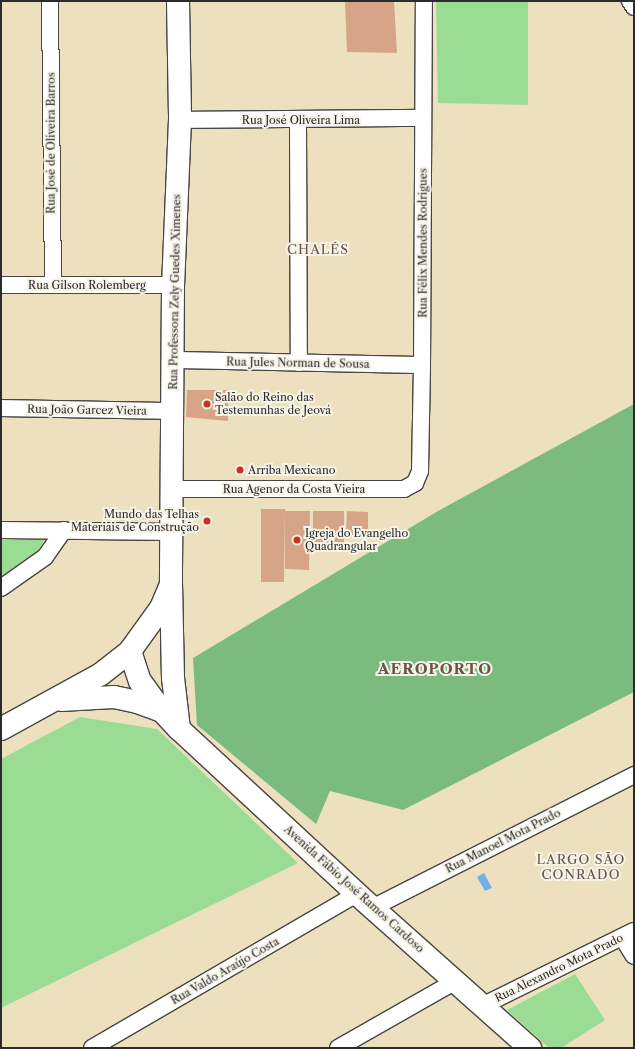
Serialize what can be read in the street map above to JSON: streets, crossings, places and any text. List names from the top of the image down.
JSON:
{
  "streets": {
    "street": [
      "Rua José Oliveira Lima",
      "Rua José de Oliveira Barros",
      "Rua Félix Mendes Rodrigues",
      "Rua Gilson Rolemberg",
      "Rua Professora Zely Guedes Ximenes",
      "Rua Jules Norman de Sousa",
      "Rua João Garcez Vieira",
      "Rua Agenor da Costa Vieira",
      "Rua Manoel Mota Prado",
      "Avenida Fábio José Ramos Cardoso",
      "Rua Alexandro Mota Prado",
      "Rua Valdo Araújo Costa"
    ]
  },
  "crossings": [
    ["Rua José Oliveira Lima", "Rua Félix Mendes Rodrigues"],
    ["Rua José Oliveira Lima", "Rua Professora Zely Guedes Ximenes"],
    ["Rua José de Oliveira Barros", "Rua Gilson Rolemberg"],
    ["Rua Félix Mendes Rodrigues", "Rua Jules Norman de Sousa"],
    ["Rua Félix Mendes Rodrigues", "Rua Agenor da Costa Vieira"],
    ["Rua Gilson Rolemberg", "Rua Professora Zely Guedes Ximenes"],
    ["Rua Professora Zely Guedes Ximenes", "Rua Jules Norman de Sousa"],
    ["Rua Professora Zely Guedes Ximenes", "Rua João Garcez Vieira"],
    ["Rua Professora Zely Guedes Ximenes", "Rua Agenor da Costa Vieira"],
    ["Rua Professora Zely Guedes Ximenes", "Avenida Fábio José Ramos Cardoso"],
    ["Rua Manoel Mota Prado", "Avenida Fábio José Ramos Cardoso"],
    ["Rua Manoel Mota Prado", "Rua Valdo Araújo Costa"],
    ["Avenida Fábio José Ramos Cardoso", "Rua Alexandro Mota Prado"],
    ["Avenida Fábio José Ramos Cardoso", "Rua Valdo Araújo Costa"]
  ],
  "districts": ["CHALÉS", "AEROPORTO", "LARGO SÃO CONRADO"],
  "places": [
    "Salão do Reino das Testemunhas de Jeová",
    "Arriba Mexicano",
    "Mundo das Telhas Materiais de Construção",
    "Igreja do Evangelho Quadrangular"
  ]
}
